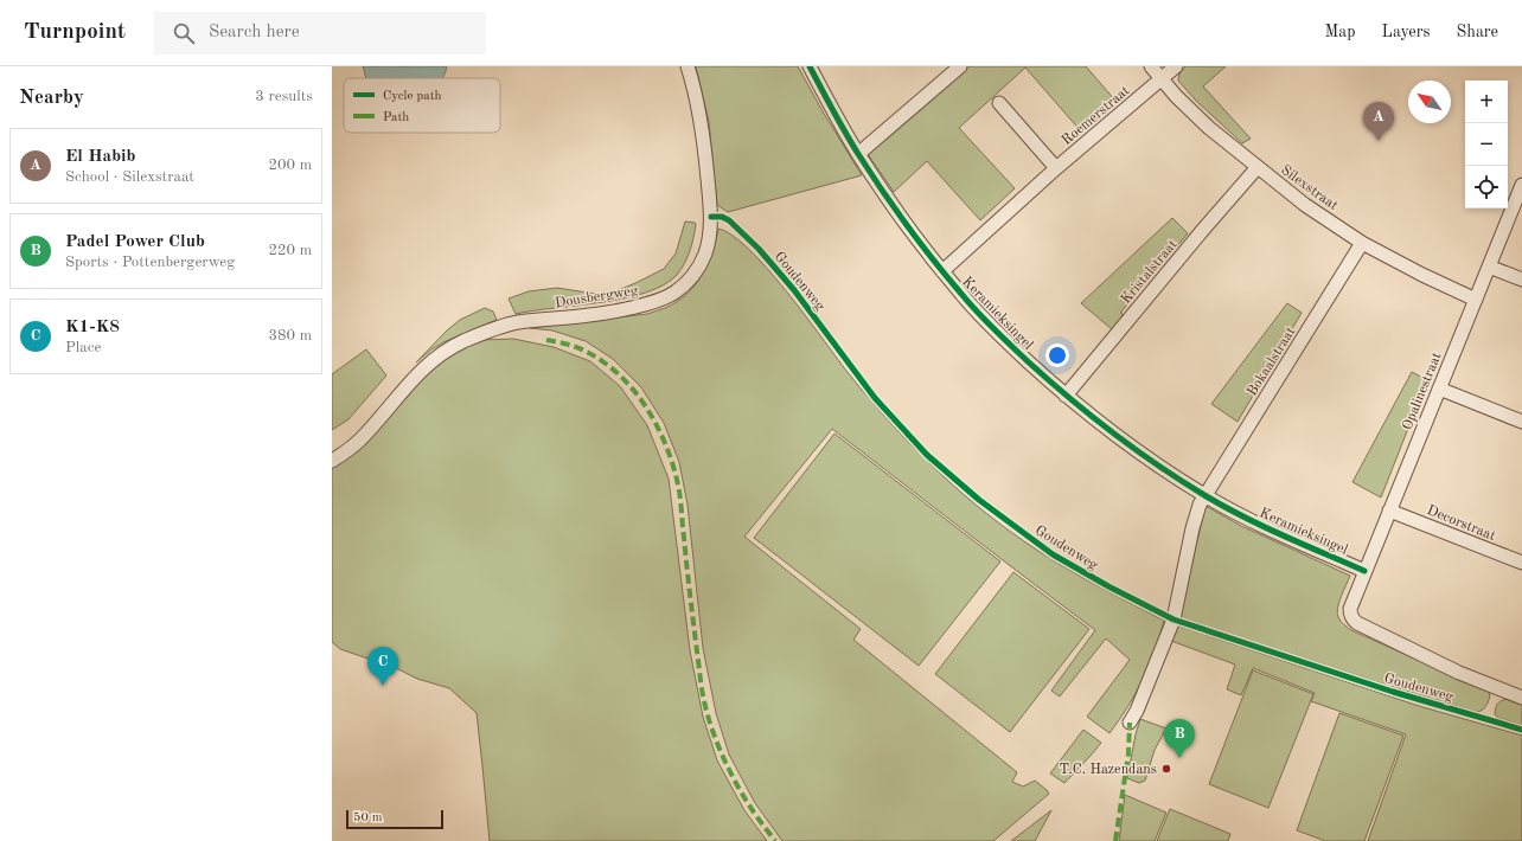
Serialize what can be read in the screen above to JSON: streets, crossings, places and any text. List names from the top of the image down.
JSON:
{
  "streets": {
    "street": [
      "Roemerstraat",
      "Silexstraat",
      "Kristalstraat",
      "Dousbergweg",
      "Keramieksingel",
      "Bokaalstraat",
      "Opalinestraat",
      "Decorstraat"
    ],
    "cycle path": ["Goudenweg"]
  },
  "crossings": [
    ["Roemerstraat", "Silexstraat"],
    ["Roemerstraat", "Keramieksingel"],
    ["Silexstraat", "Kristalstraat"],
    ["Silexstraat", "Bokaalstraat"],
    ["Silexstraat", "Opalinestraat"],
    ["Kristalstraat", "Keramieksingel"],
    ["Keramieksingel", "Bokaalstraat"],
    ["Keramieksingel", "Opalinestraat"],
    ["Opalinestraat", "Decorstraat"]
  ],
  "places": ["T.C. Hazendans"],
  "legend": ["Cycle path", "Path"],
  "scale_bar": "50 m",
  "north": "top left",
  "page": {
    "header": "Turnpoint",
    "search": "Search here",
    "nav": ["Map", "Layers", "Share"],
    "heading": ["Nearby", "3 results"],
    "map_buttons": ["+", "−"],
    "pins": ["A", "C", "B"],
    "list": [
      {
        "mark": "A",
        "name": "El Habib",
        "note": "School · Silexstraat",
        "value": "200 m"
      },
      {
        "mark": "B",
        "name": "Padel Power Club",
        "note": "Sports · Pottenbergerweg",
        "value": "220 m"
      },
      {
        "mark": "C",
        "name": "K1-K8",
        "note": "Place",
        "value": "380 m"
      }
    ],
    "scale": "50 m"
  }
}
